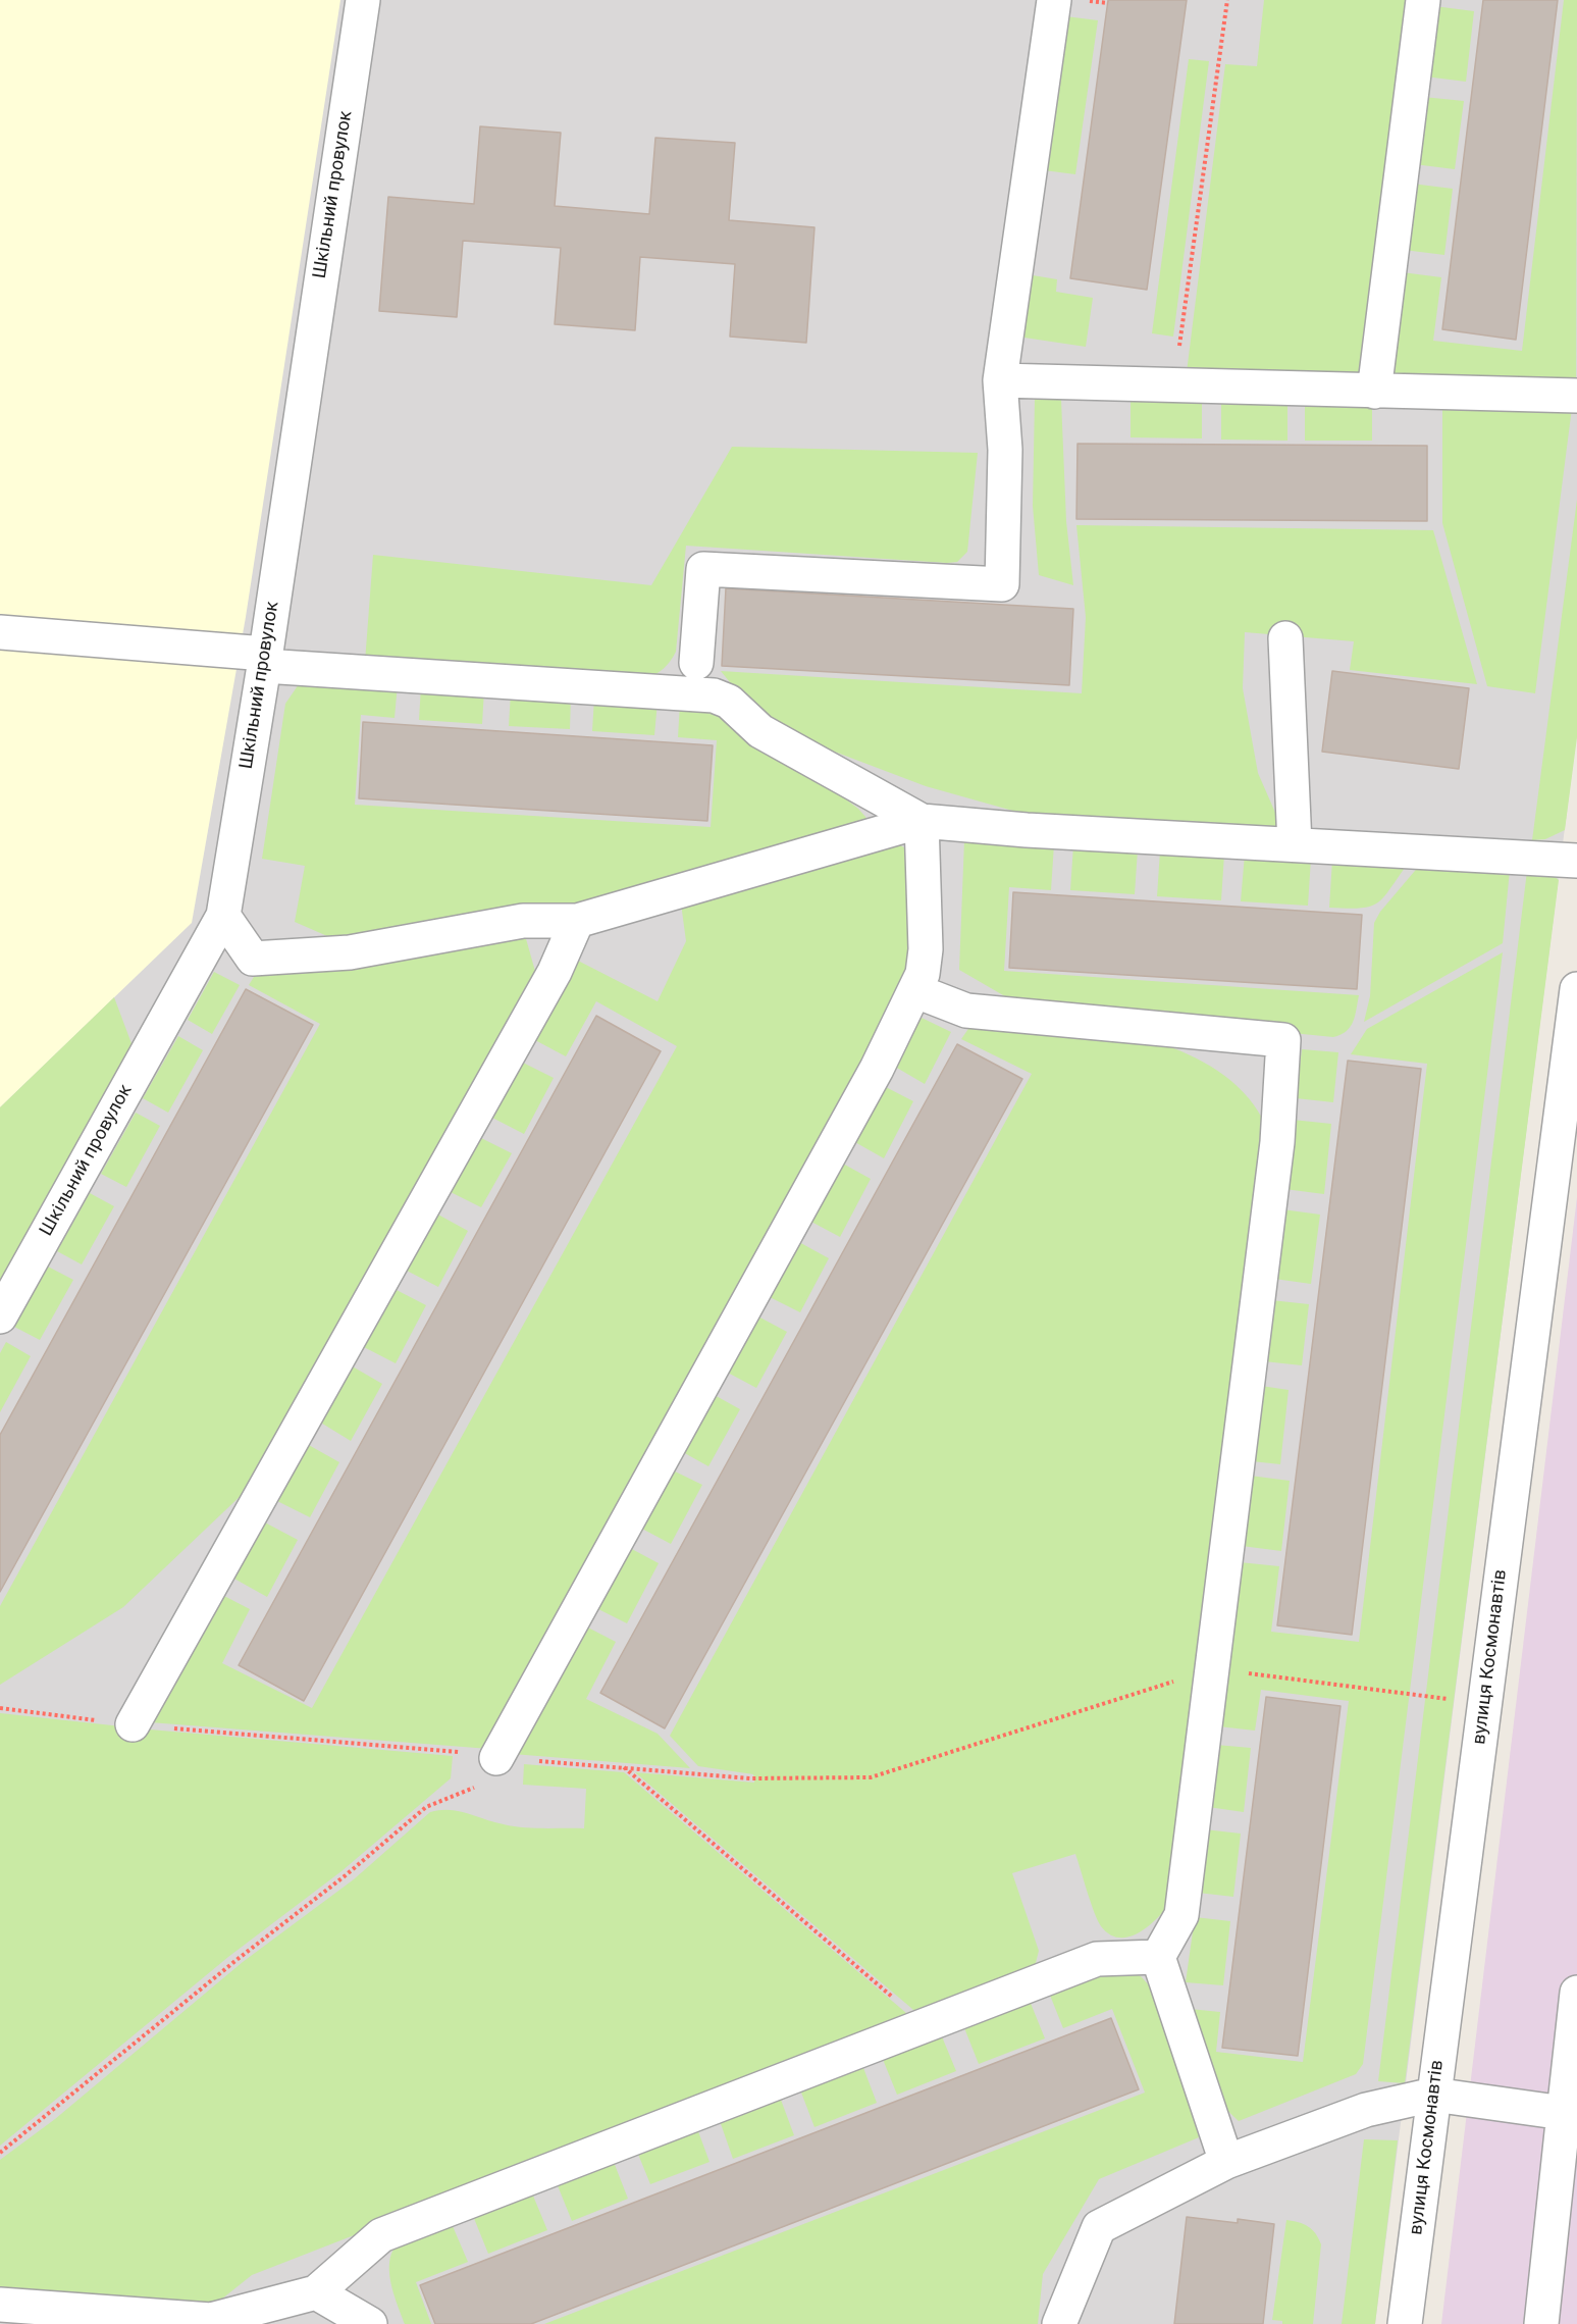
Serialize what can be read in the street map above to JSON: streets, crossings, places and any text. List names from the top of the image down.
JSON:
{
  "streets": {
    "street": ["Шкільний провулок", "вулиця Космонавтів"]
  }
}
